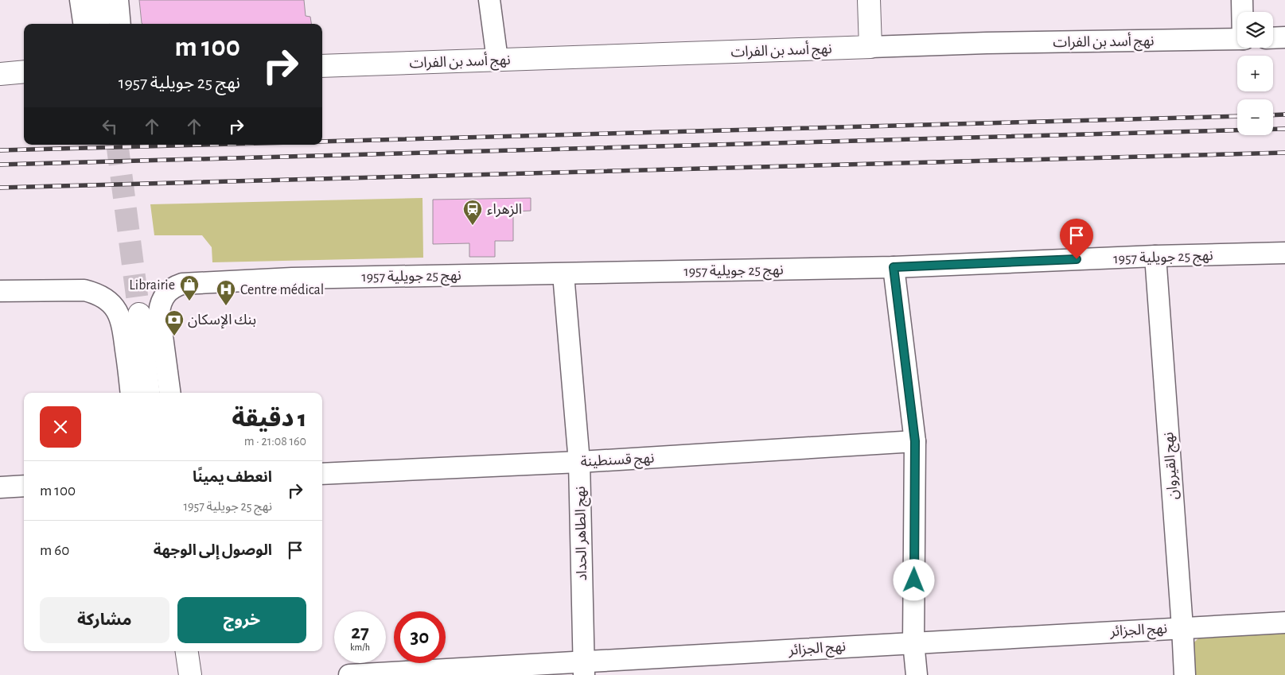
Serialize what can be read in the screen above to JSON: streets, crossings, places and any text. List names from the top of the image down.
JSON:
{
  "streets": {
    "main road": ["نهج أسد بن الفرات"],
    "street": [
      "نهج 25 جويلية 1957",
      "نهج قسنطينة",
      "نهج القيروان",
      "نهج الطاهر الحداد",
      "نهج الجزائر"
    ]
  },
  "crossings": [
    ["نهج 25 جويلية 1957", "نهج القيروان"],
    ["نهج 25 جويلية 1957", "نهج الطاهر الحداد"],
    ["نهج قسنطينة", "نهج الطاهر الحداد"],
    ["نهج القيروان", "نهج الجزائر"],
    ["نهج الطاهر الحداد", "نهج الجزائر"]
  ],
  "places": {
    "station": ["الزهراء"],
    "shop": ["Librairie"],
    "hospital": ["Centre médical"],
    "bank": ["بنك الإسكان"]
  },
  "page": {
    "map_buttons": ["+", "−"],
    "turn": ["100 m", "نهج 25 جويلية 1957"],
    "heading": ["1 دقيقة", "160 m · 21:08"],
    "list": [
      {
        "name": "انعطف يمينًا",
        "note": "نهج 25 جويلية 1957",
        "value": "100 m"
      },
      {
        "name": "الوصول إلى الوجهة",
        "value": "60 m"
      }
    ],
    "buttons": ["خروج", "مشاركة"],
    "speed": "27 km/h",
    "limit": "30"
  }
}
